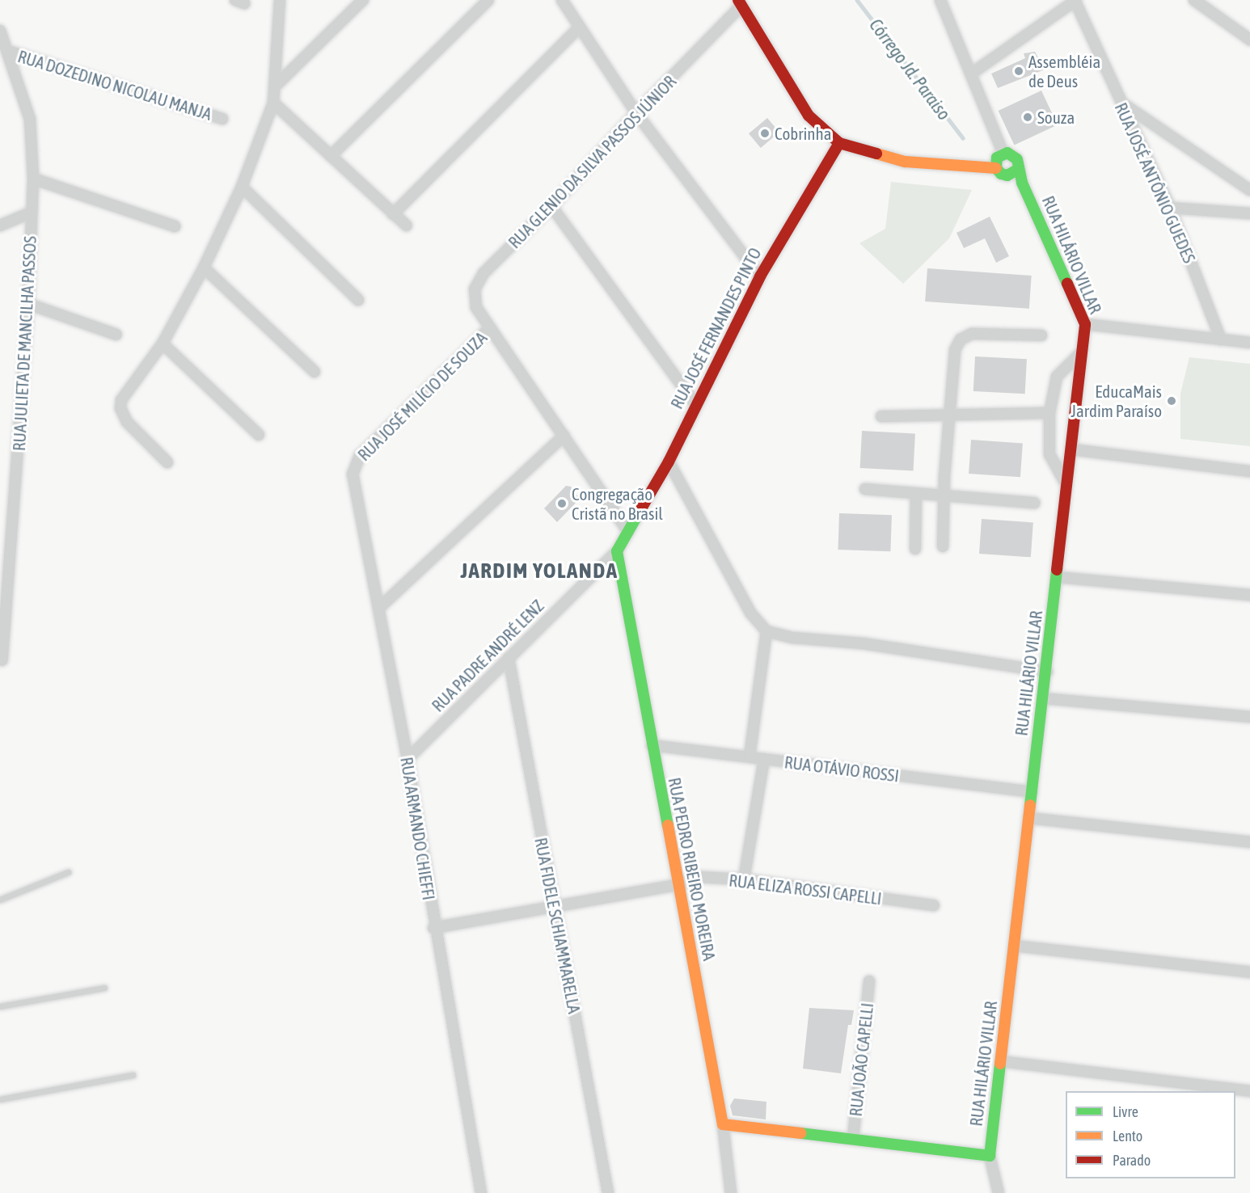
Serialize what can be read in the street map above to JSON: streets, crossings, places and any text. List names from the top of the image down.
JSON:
{
  "streets": {
    "street": [
      "RUA DOZEDINO NICOLAU MANJA",
      "RUA GLENIO DA SILVA PASSOS JÚNIOR",
      "RUA JOSÉ ANTÔNIO GUEDES",
      "RUA HILÁRIO VILLAR",
      "RUA JOSÉ FERNANDES PINTO",
      "RUA JULIETA DE MANCILHA PASSOS",
      "RUA JOSÉ MILÍCIO DE SOUZA",
      "RUA PADRE ANDRÉ LENZ",
      "RUA OTÁVIO ROSSI",
      "RUA ARMANDO CHIEFFI",
      "RUA PEDRO RIBEIRO MOREIRA",
      "RUA ELIZA ROSSI CAPELLI",
      "RUA FIDELE SCHIAMMARELLA",
      "RUA JOÃO CAPELLI"
    ]
  },
  "crossings": [
    ["RUA DOZEDINO NICOLAU MANJA", "RUA JULIETA DE MANCILHA PASSOS"],
    ["RUA GLENIO DA SILVA PASSOS JÚNIOR", "RUA JOSÉ FERNANDES PINTO"],
    ["RUA GLENIO DA SILVA PASSOS JÚNIOR", "RUA JOSÉ MILÍCIO DE SOUZA"],
    ["RUA GLENIO DA SILVA PASSOS JÚNIOR", "RUA PADRE ANDRÉ LENZ"],
    ["RUA HILÁRIO VILLAR", "RUA OTÁVIO ROSSI"],
    ["RUA JOSÉ FERNANDES PINTO", "RUA PADRE ANDRÉ LENZ"],
    ["RUA JOSÉ MILÍCIO DE SOUZA", "RUA ARMANDO CHIEFFI"],
    ["RUA PADRE ANDRÉ LENZ", "RUA ARMANDO CHIEFFI"],
    ["RUA PADRE ANDRÉ LENZ", "RUA PEDRO RIBEIRO MOREIRA"],
    ["RUA PADRE ANDRÉ LENZ", "RUA FIDELE SCHIAMMARELLA"],
    ["RUA OTÁVIO ROSSI", "RUA PEDRO RIBEIRO MOREIRA"],
    ["RUA ARMANDO CHIEFFI", "RUA ELIZA ROSSI CAPELLI"],
    ["RUA PEDRO RIBEIRO MOREIRA", "RUA ELIZA ROSSI CAPELLI"],
    ["RUA ELIZA ROSSI CAPELLI", "RUA FIDELE SCHIAMMARELLA"]
  ],
  "districts": ["JARDIM YOLANDA"],
  "water": ["Córrego Jd. Paraiso"],
  "places": [
    "Assembléia de Deus",
    "Souza",
    "Cobrinha",
    "EducaMais Jardim Paraíso",
    "Congregação Cristã no Brasil"
  ],
  "legend": ["Livre", "Lento", "Parado"]
}
